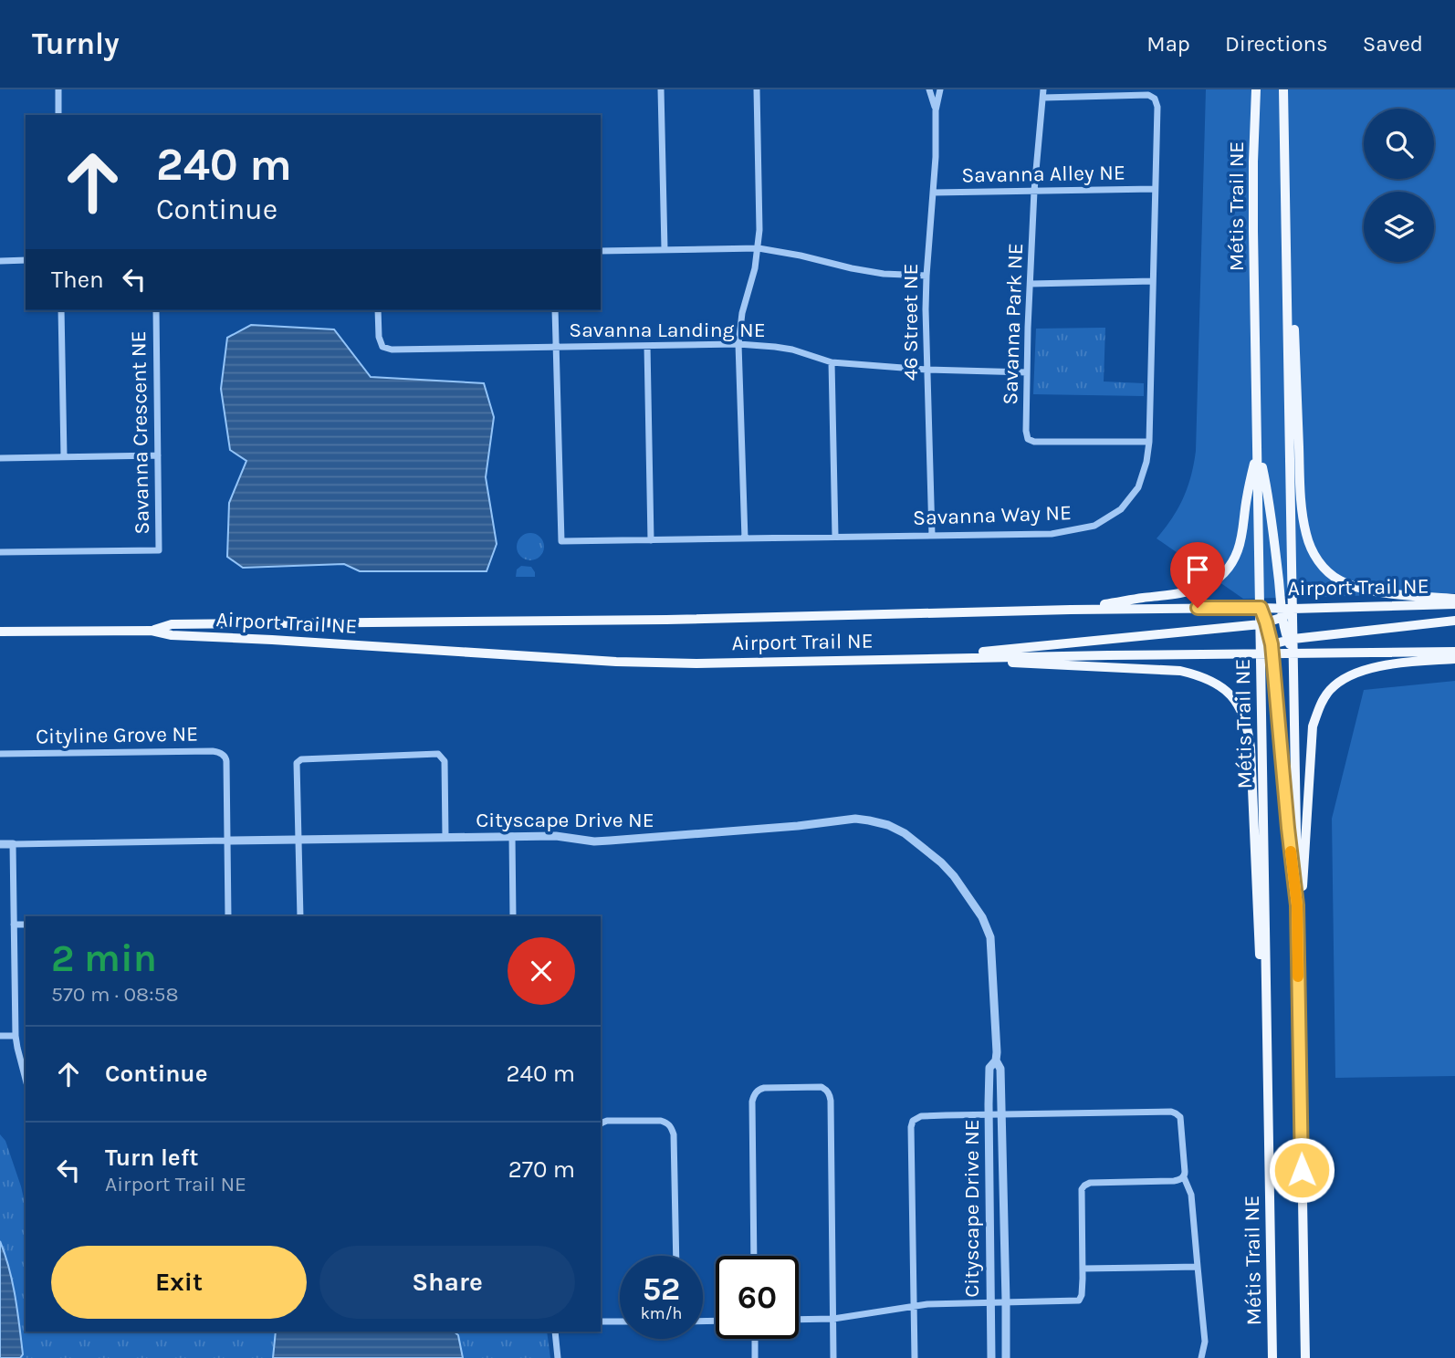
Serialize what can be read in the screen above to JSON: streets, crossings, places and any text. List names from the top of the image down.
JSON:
{
  "streets": {
    "main road": ["Métis Trail NE", "Airport Trail NE"],
    "street": [
      "Savanna Alley NE",
      "46 Street NE",
      "Savanna Park NE",
      "Savanna Landing NE",
      "Savanna Crescent NE",
      "Savanna Way NE",
      "Cityline Grove NE",
      "Cityscape Drive NE"
    ]
  },
  "crossings": [
    ["Savanna Alley NE", "46 Street NE"],
    ["Savanna Alley NE", "Savanna Park NE"],
    ["Savanna Alley NE", "Savanna Way NE"],
    ["Métis Trail NE", "Airport Trail NE"],
    ["46 Street NE", "Savanna Landing NE"],
    ["46 Street NE", "Savanna Way NE"],
    ["Savanna Park NE", "Savanna Landing NE"],
    ["Savanna Park NE", "Savanna Way NE"],
    ["Savanna Landing NE", "Savanna Way NE"],
    ["Cityline Grove NE", "Cityscape Drive NE"]
  ],
  "page": {
    "header": "Turnly",
    "nav": ["Map", "Directions", "Saved"],
    "turn": ["240 m", "Continue"],
    "then": "Then",
    "heading": ["2 min", "570 m · 08:58"],
    "list": [
      {
        "name": "Continue",
        "value": "240 m"
      },
      {
        "name": "Turn left",
        "note": "Airport Trail NE",
        "value": "270 m"
      }
    ],
    "buttons": ["Exit", "Share"],
    "speed": "52 km/h",
    "limit": "60"
  }
}
